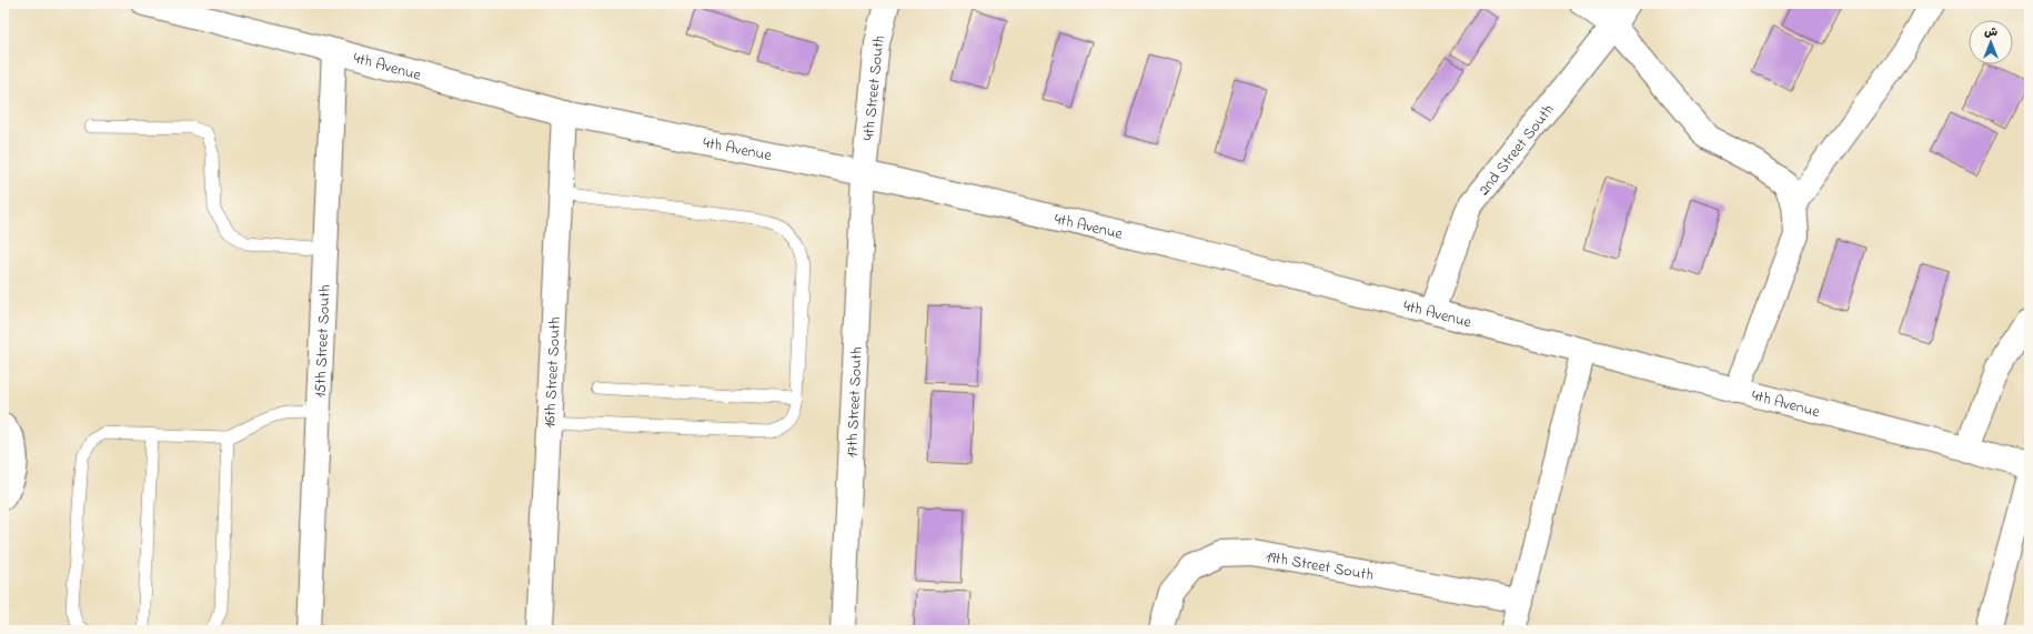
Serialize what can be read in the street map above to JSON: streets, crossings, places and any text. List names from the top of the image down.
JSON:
{
  "streets": {
    "street": [
      "4th Avenue",
      "4th Street South",
      "2nd Street South",
      "15th Street South",
      "16th Street South",
      "17th Street South",
      "19th Street South"
    ]
  },
  "crossings": [
    ["4th Avenue", "4th Street South"],
    ["4th Avenue", "2nd Street South"],
    ["4th Avenue", "15th Street South"],
    ["4th Avenue", "16th Street South"],
    ["4th Avenue", "17th Street South"],
    ["4th Street South", "17th Street South"]
  ],
  "north": "top"
}
